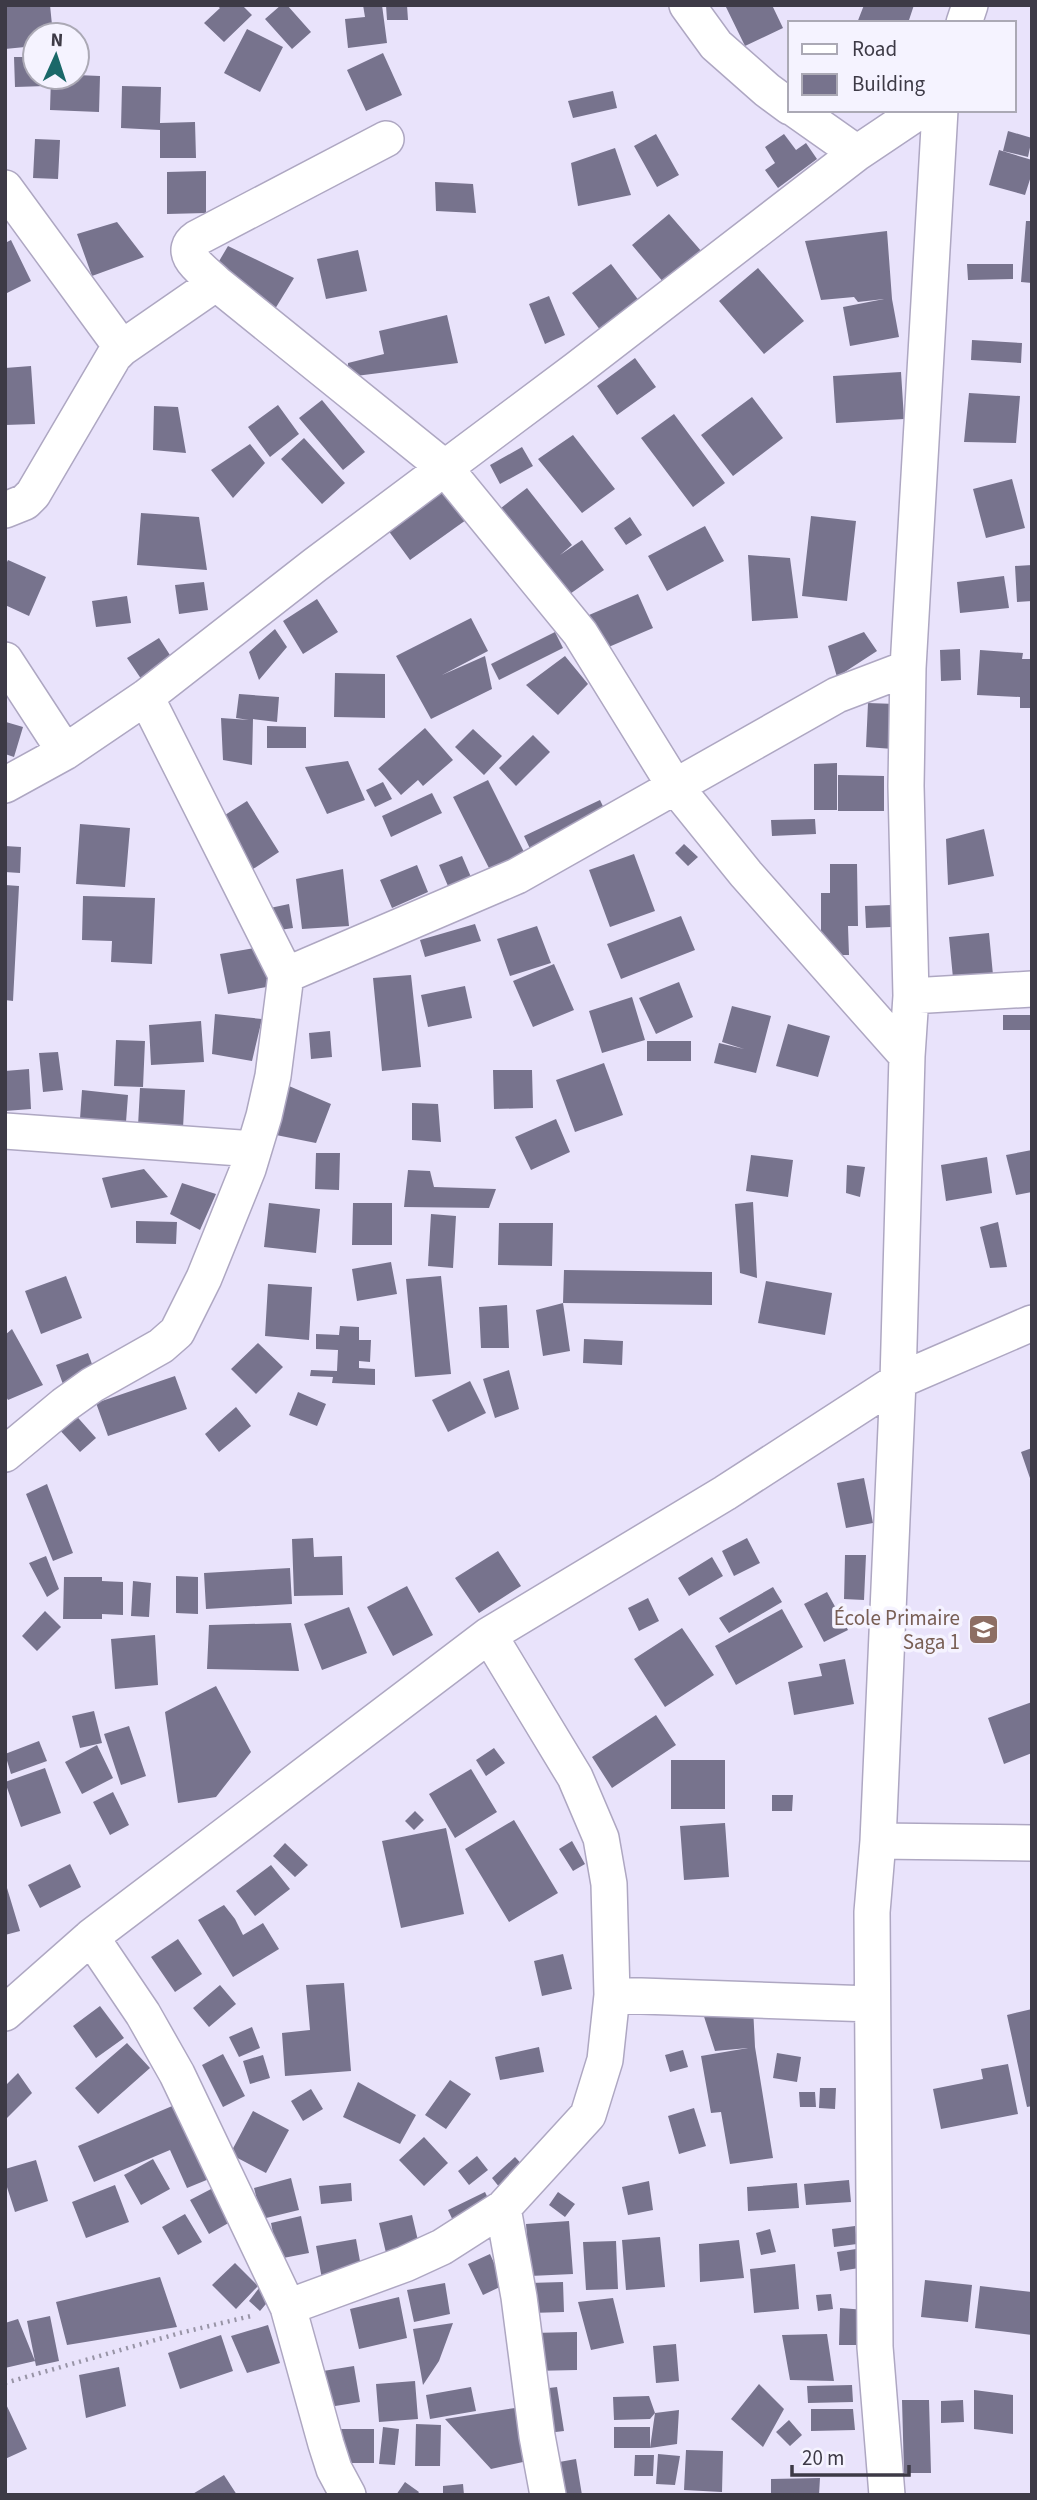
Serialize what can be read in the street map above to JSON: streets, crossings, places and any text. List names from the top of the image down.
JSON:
{
  "places": {
    "school or university": ["École Primaire Saga 1"]
  },
  "legend": ["Road", "Building"],
  "scale_bar": "20 m",
  "north": "top"
}
